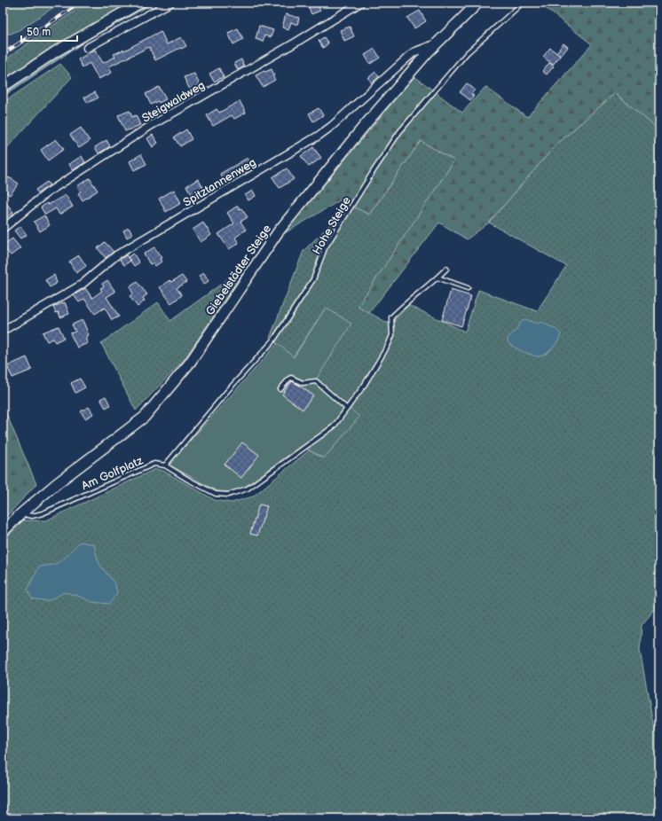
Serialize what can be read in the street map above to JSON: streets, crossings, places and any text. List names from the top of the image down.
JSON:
{
  "streets": {
    "main road": ["Giebelstädter Steige"],
    "street": ["Steigwaldweg", "Spitztannenweg"],
    "lane": ["Hohe Steige", "Am Golfplatz"]
  },
  "crossings": [
    ["Spitztannenweg", "Giebelstädter Steige"],
    ["Hohe Steige", "Am Golfplatz"],
    ["Giebelstädter Steige", "Am Golfplatz"]
  ],
  "scale_bar": "50 m"
}
